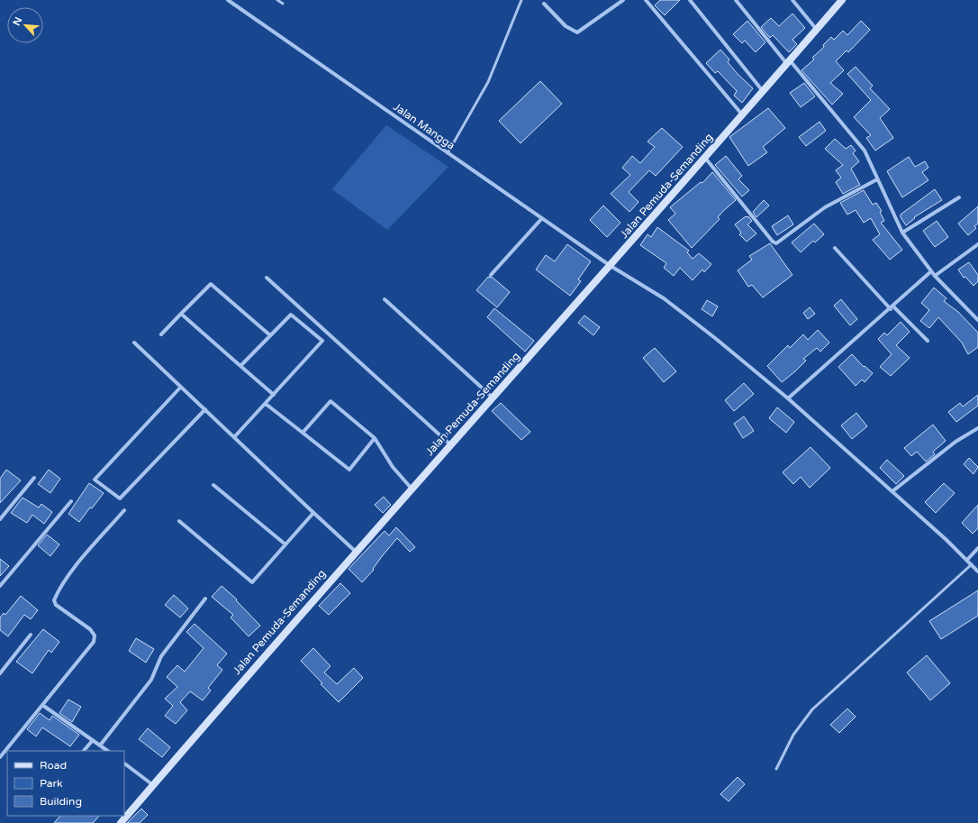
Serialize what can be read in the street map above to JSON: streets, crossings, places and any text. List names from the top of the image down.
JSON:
{
  "streets": {
    "main road": ["Jalan Pemuda-Semanding"],
    "street": ["Jalan Mangga"]
  },
  "crossings": [
    ["Jalan Mangga", "Jalan Pemuda-Semanding"]
  ],
  "legend": ["Road", "Park", "Building"],
  "north": "top left"
}
